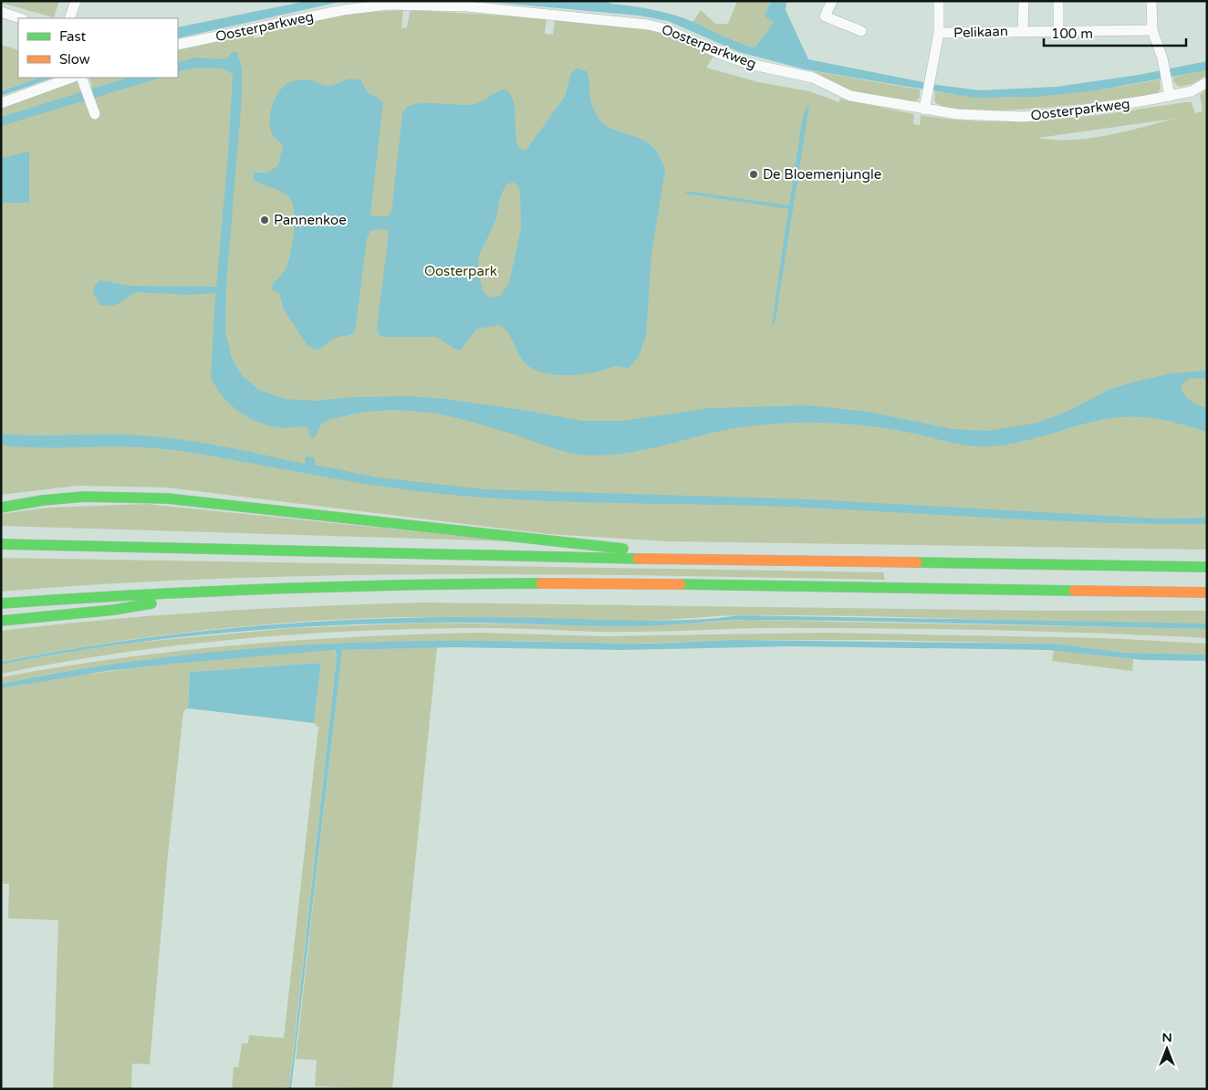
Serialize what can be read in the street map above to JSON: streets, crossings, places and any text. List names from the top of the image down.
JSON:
{
  "streets": {
    "street": ["Oosterparkweg", "Pelikaan"]
  },
  "crossings": [
    ["Oosterparkweg", "Pelikaan"]
  ],
  "parks": ["Oosterpark"],
  "places": ["De Bloemenjungle", "Pannenkoe"],
  "legend": ["Fast", "Slow"],
  "scale_bar": "100 m",
  "north": "top"
}
